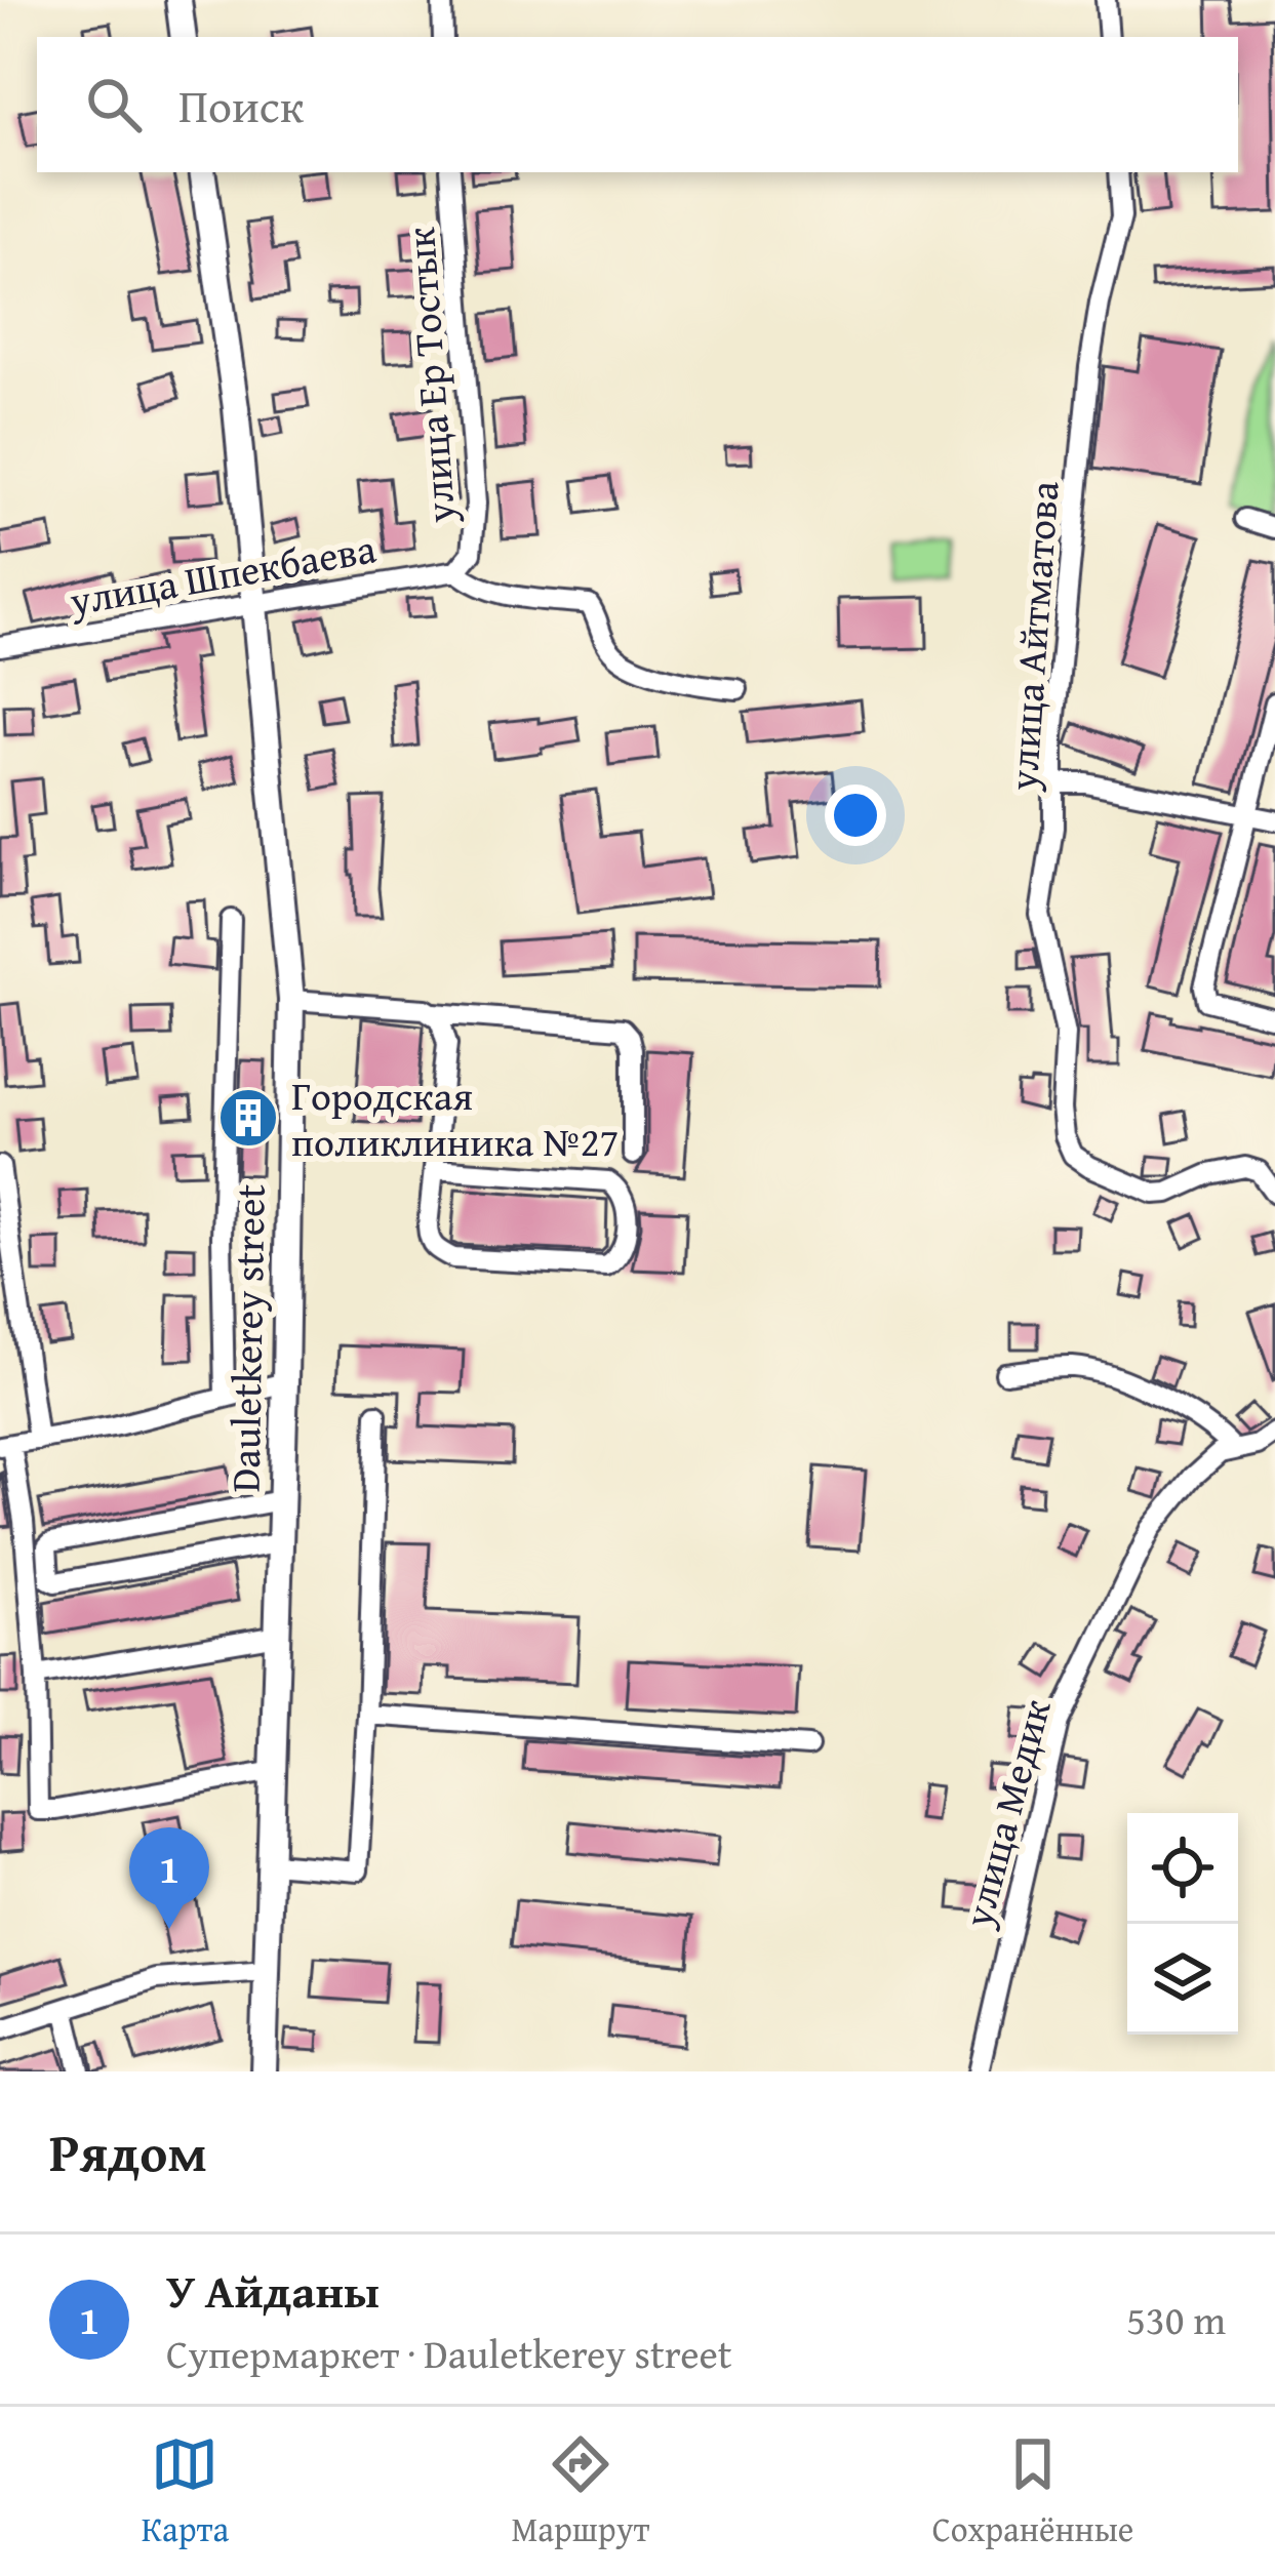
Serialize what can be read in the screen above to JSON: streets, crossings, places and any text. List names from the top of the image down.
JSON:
{
  "streets": {
    "main road": ["Dauletkerey street"],
    "street": [
      "улица Ер Тостык",
      "улица Шпекбаева",
      "улица Айтматова",
      "улица Медик"
    ]
  },
  "crossings": [
    ["улица Ер Тостык", "улица Шпекбаева"],
    ["улица Шпекбаева", "Dauletkerey street"]
  ],
  "places": {
    "building": ["Городская поликлиника №27"]
  },
  "page": {
    "search": "Поиск",
    "pins": "1",
    "heading": "Рядом",
    "list": [
      {
        "mark": "1",
        "name": "У Айданы",
        "note": "Супермаркет · Dauletkerey street",
        "value": "530 m"
      }
    ],
    "nav": ["Карта", "Маршрут", "Сохранённые"]
  }
}
